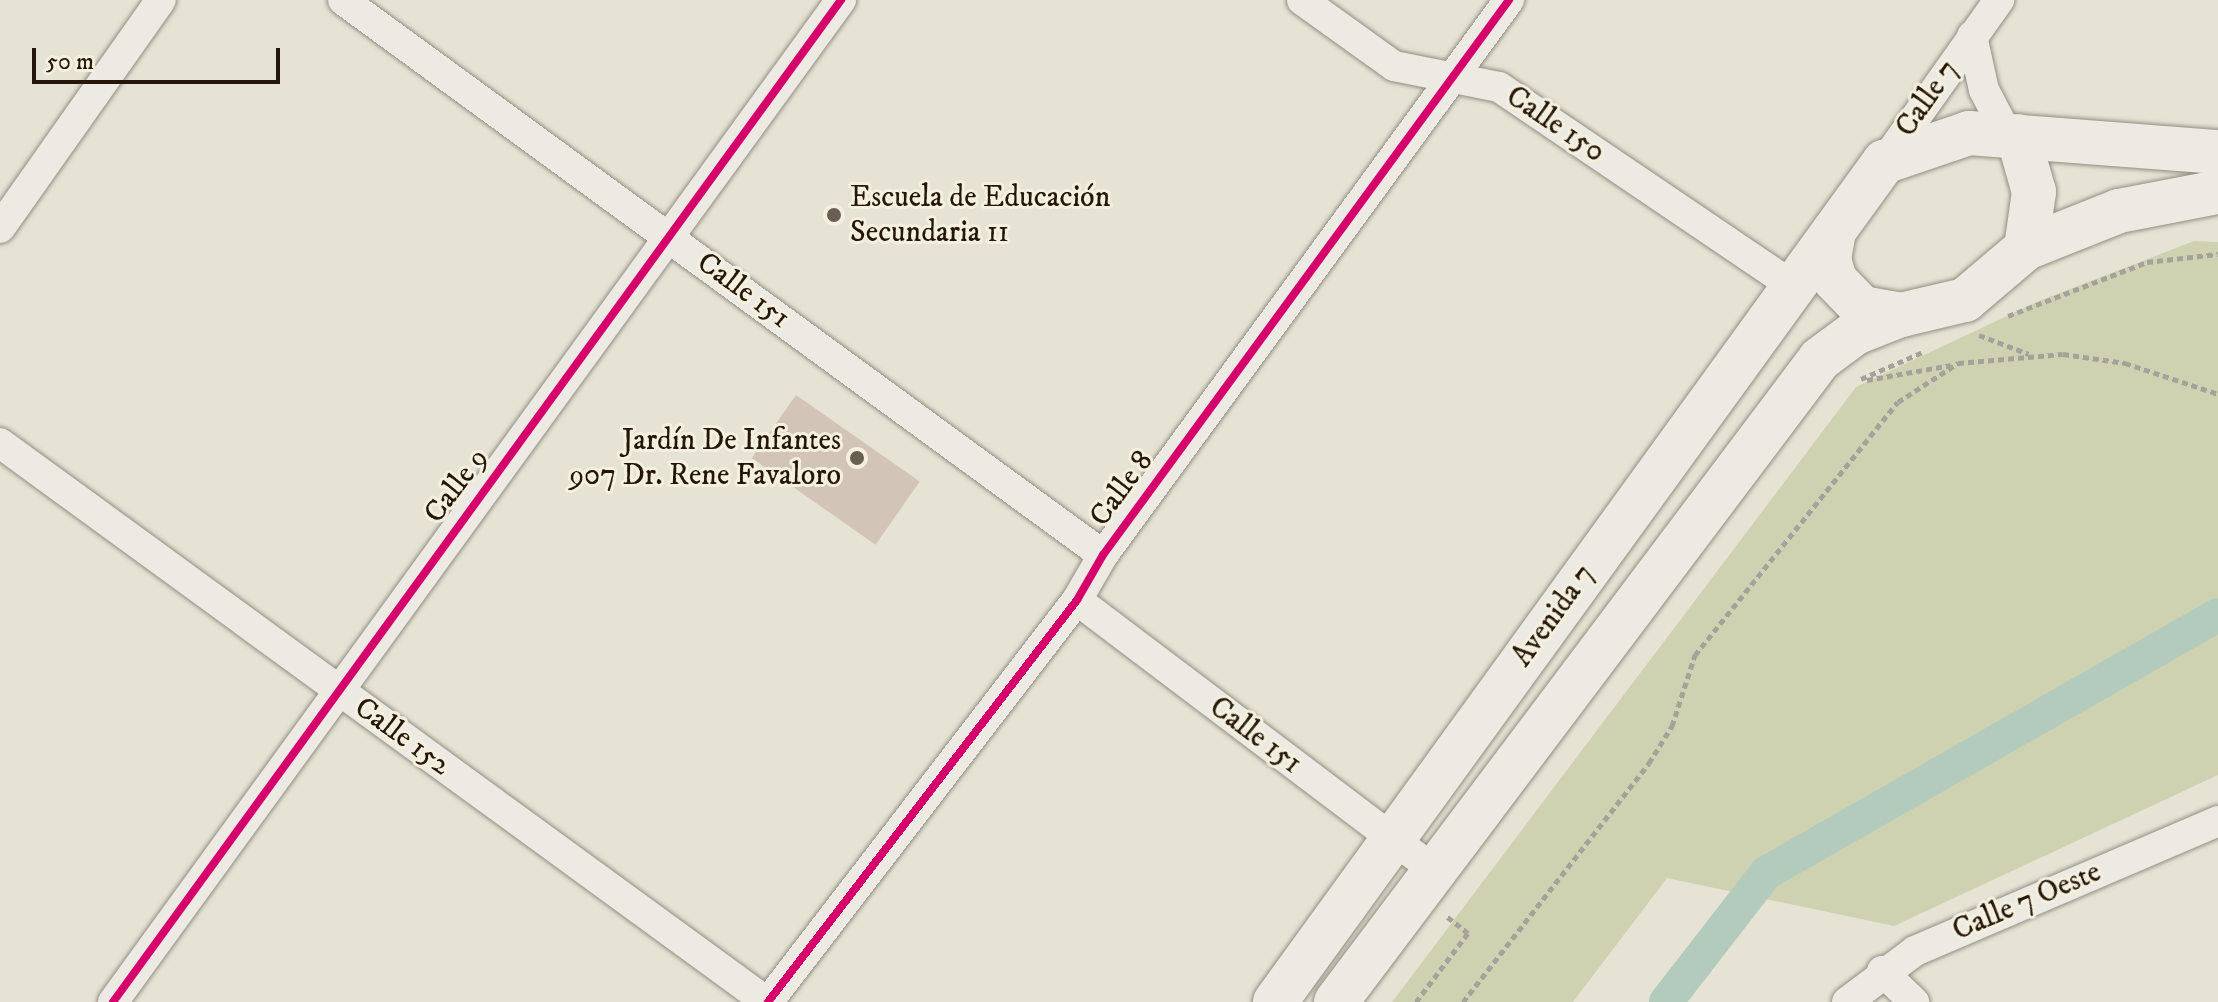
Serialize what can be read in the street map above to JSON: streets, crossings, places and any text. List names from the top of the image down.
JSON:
{
  "streets": {
    "main road": ["Avenida 7"],
    "street": [
      "Calle 7",
      "Calle 150",
      "Calle 151",
      "Calle 9",
      "Calle 8",
      "Calle 152",
      "Calle 7 Oeste"
    ]
  },
  "crossings": [
    ["Calle 7", "Avenida 7"],
    ["Calle 150", "Calle 8"],
    ["Calle 150", "Avenida 7"],
    ["Calle 151", "Calle 9"],
    ["Calle 151", "Calle 8"],
    ["Calle 151", "Avenida 7"],
    ["Calle 9", "Calle 152"],
    ["Calle 8", "Calle 152"]
  ],
  "places": ["Escuela de Educación Secundaria 11", "Jardín De Infantes 907 Dr. Rene Favaloro"],
  "scale_bar": "50 m"
}
